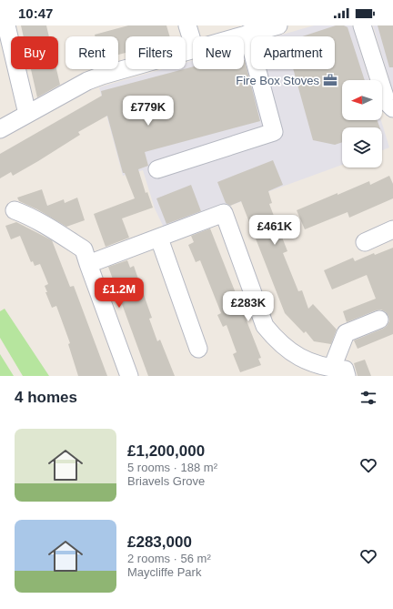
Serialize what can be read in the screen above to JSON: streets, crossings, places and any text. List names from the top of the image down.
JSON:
{
  "places": {
    "office": ["Fire Box Stoves"]
  },
  "north": "left",
  "page": {
    "status": "10:47",
    "chip": [
      "Buy",
      "Rent",
      "Filters",
      "New",
      "Apartment"
    ],
    "price": [
      "£779K",
      "£461K",
      "£1.2M",
      "£283K"
    ],
    "heading": "4 homes",
    "list": [
      {
        "name": "£1,200,000",
        "note": "5 rooms · 188 m² · Briavels Grove"
      },
      {
        "name": "£283,000",
        "note": "2 rooms · 56 m² · Maycliffe Park"
      }
    ]
  }
}
